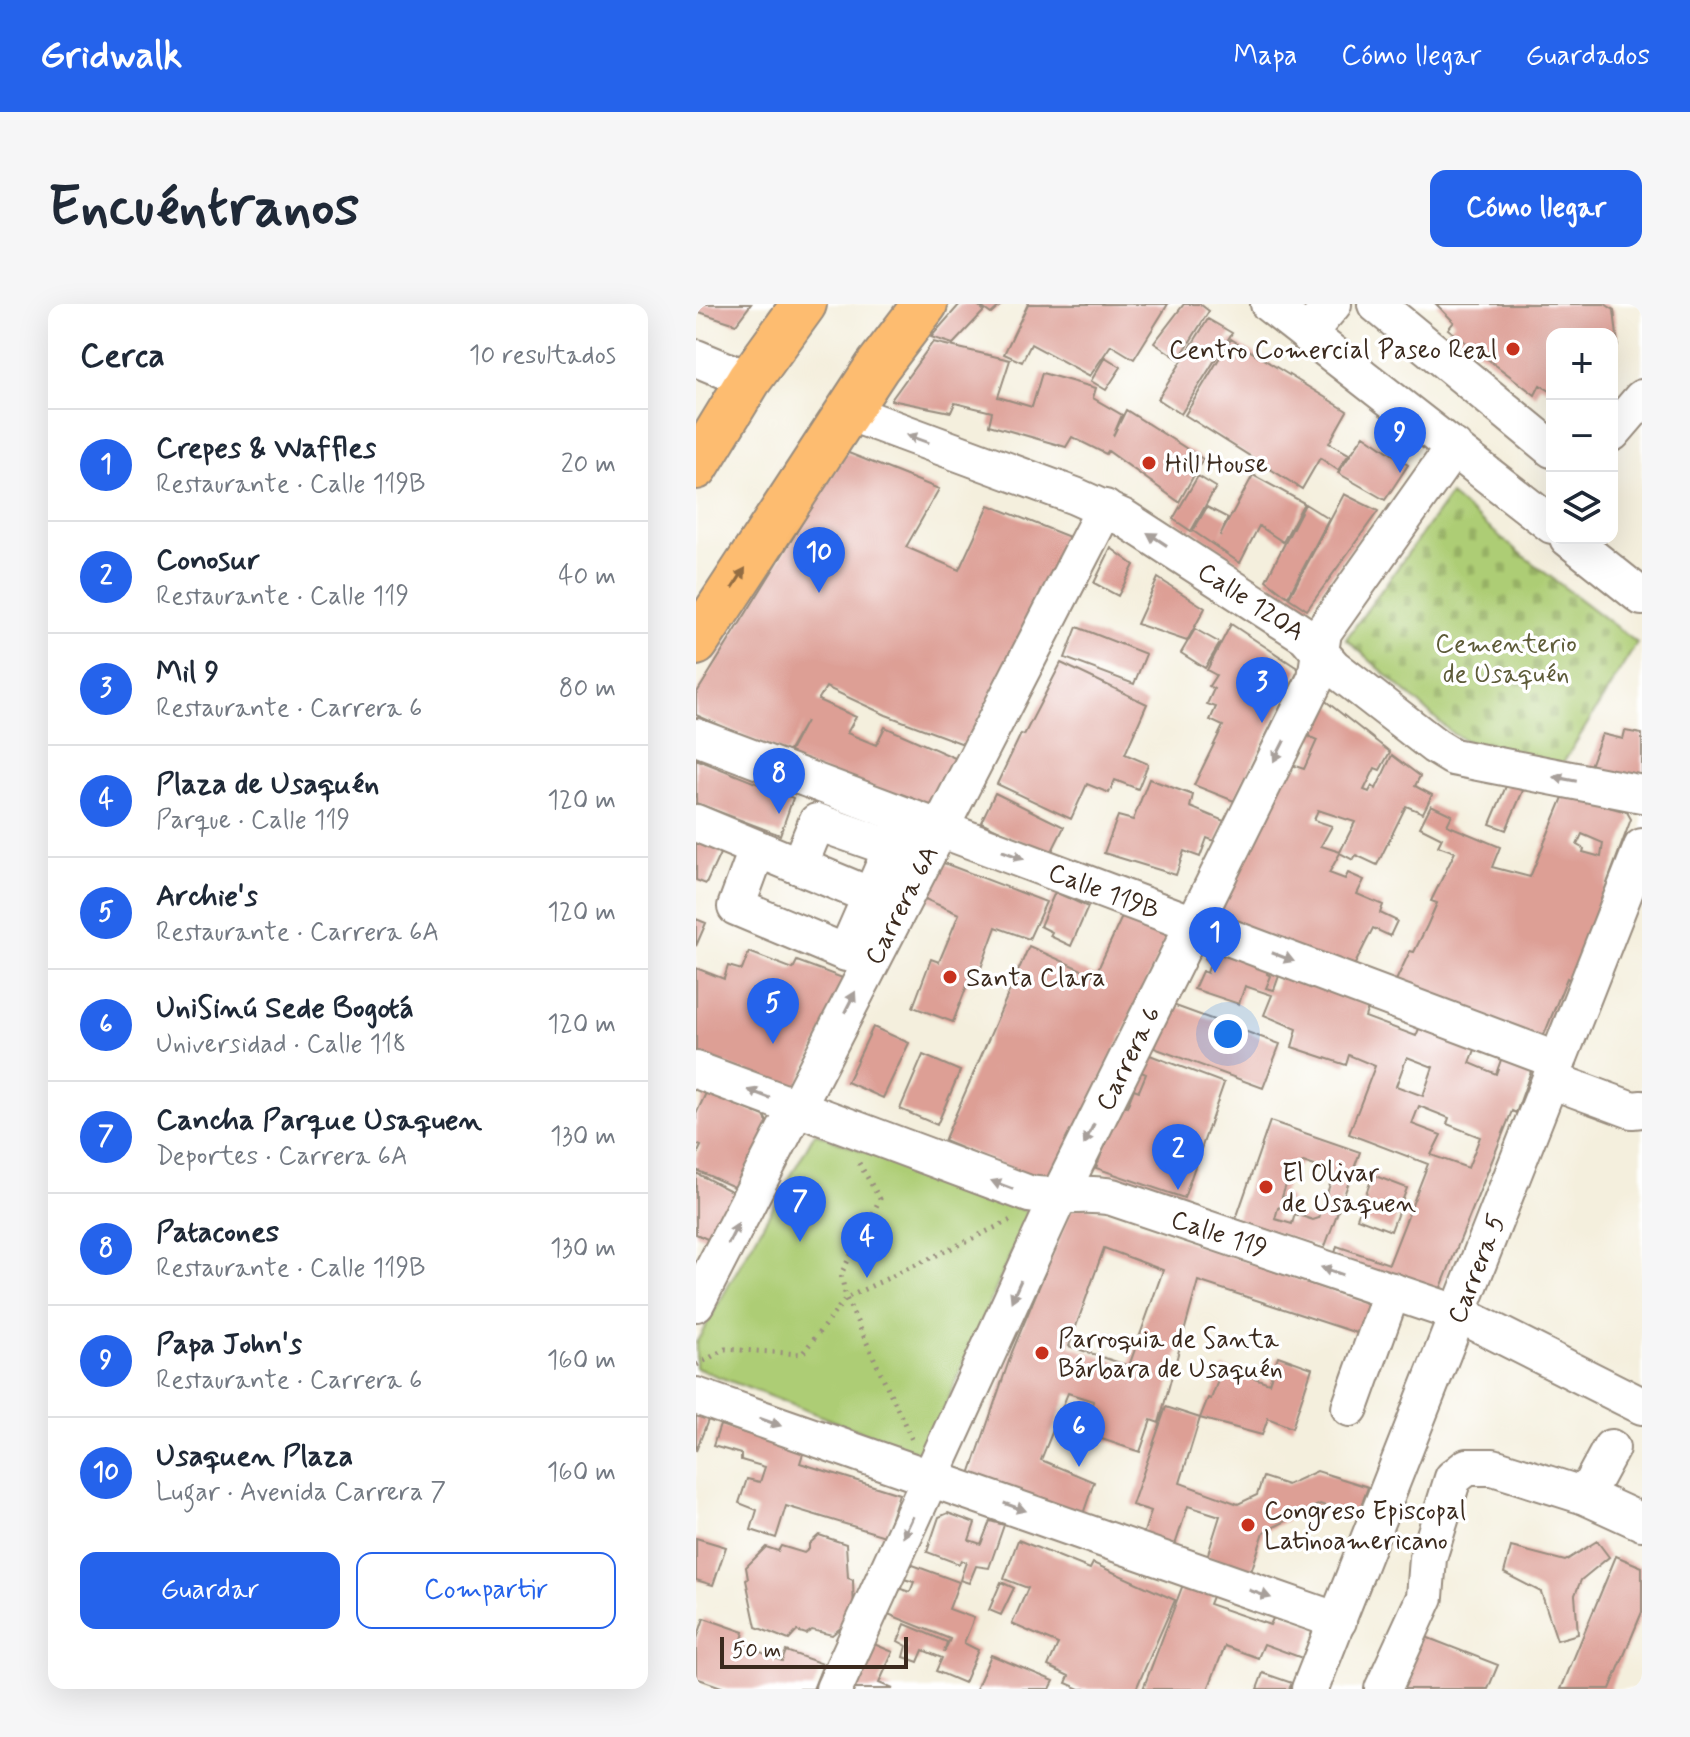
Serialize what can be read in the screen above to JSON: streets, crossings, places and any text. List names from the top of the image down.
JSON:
{
  "streets": {
    "street": [
      "Calle 120A",
      "Calle 119B",
      "Carrera 6A",
      "Carrera 6",
      "Calle 119",
      "Carrera 5"
    ]
  },
  "crossings": [
    ["Calle 120A", "Carrera 6A"],
    ["Calle 120A", "Carrera 6"],
    ["Calle 119B", "Carrera 6A"],
    ["Calle 119B", "Carrera 6"],
    ["Calle 119B", "Carrera 5"],
    ["Carrera 6A", "Calle 119"],
    ["Carrera 6", "Calle 119"],
    ["Calle 119", "Carrera 5"]
  ],
  "one_way": ["Calle 119B", "Carrera 6A", "Carrera 6"],
  "parks": ["Cementerio de Usaquén"],
  "places": [
    "Centro Comercial Paseo Real",
    "Hill House",
    "Santa Clara",
    "El Olivar de Usaquen",
    "Parroquia de Santa Bárbara de Usaquén",
    "Congreso Episcopal Latinoamericano"
  ],
  "scale_bar": "50 m",
  "page": {
    "header": "Gridwalk",
    "nav": ["Mapa", "Cómo llegar", "Guardados"],
    "buttons": [
      "Cómo llegar",
      ["Guardar", "Compartir"]
    ],
    "title": "Encuéntranos",
    "heading": ["Cerca", "10 resultados"],
    "map_buttons": ["+", "−"],
    "pins": [
      "9",
      "10",
      "3",
      "8",
      "1",
      "5",
      "2",
      "7",
      "4",
      "6"
    ],
    "list": [
      {
        "mark": "1",
        "name": "Crepes & Waffles",
        "note": "Restaurante · Calle 119B",
        "value": "20 m"
      },
      {
        "mark": "2",
        "name": "Conosur",
        "note": "Restaurante · Calle 119",
        "value": "40 m"
      },
      {
        "mark": "3",
        "name": "Mil 9",
        "note": "Restaurante · Carrera 6",
        "value": "80 m"
      },
      {
        "mark": "4",
        "name": "Plaza de Usaquén",
        "note": "Parque · Calle 119",
        "value": "120 m"
      },
      {
        "mark": "5",
        "name": "Archie's",
        "note": "Restaurante · Carrera 6A",
        "value": "120 m"
      },
      {
        "mark": "6",
        "name": "UniSinú Sede Bogotá",
        "note": "Universidad · Calle 118",
        "value": "120 m"
      },
      {
        "mark": "7",
        "name": "Cancha Parque Usaquen",
        "note": "Deportes · Carrera 6A",
        "value": "130 m"
      },
      {
        "mark": "8",
        "name": "Patacones",
        "note": "Restaurante · Calle 119B",
        "value": "130 m"
      },
      {
        "mark": "9",
        "name": "Papa John's",
        "note": "Restaurante · Carrera 6",
        "value": "160 m"
      },
      {
        "mark": "10",
        "name": "Usaquen Plaza",
        "note": "Lugar · Avenida Carrera 7",
        "value": "160 m"
      }
    ],
    "scale": "50 m"
  }
}
